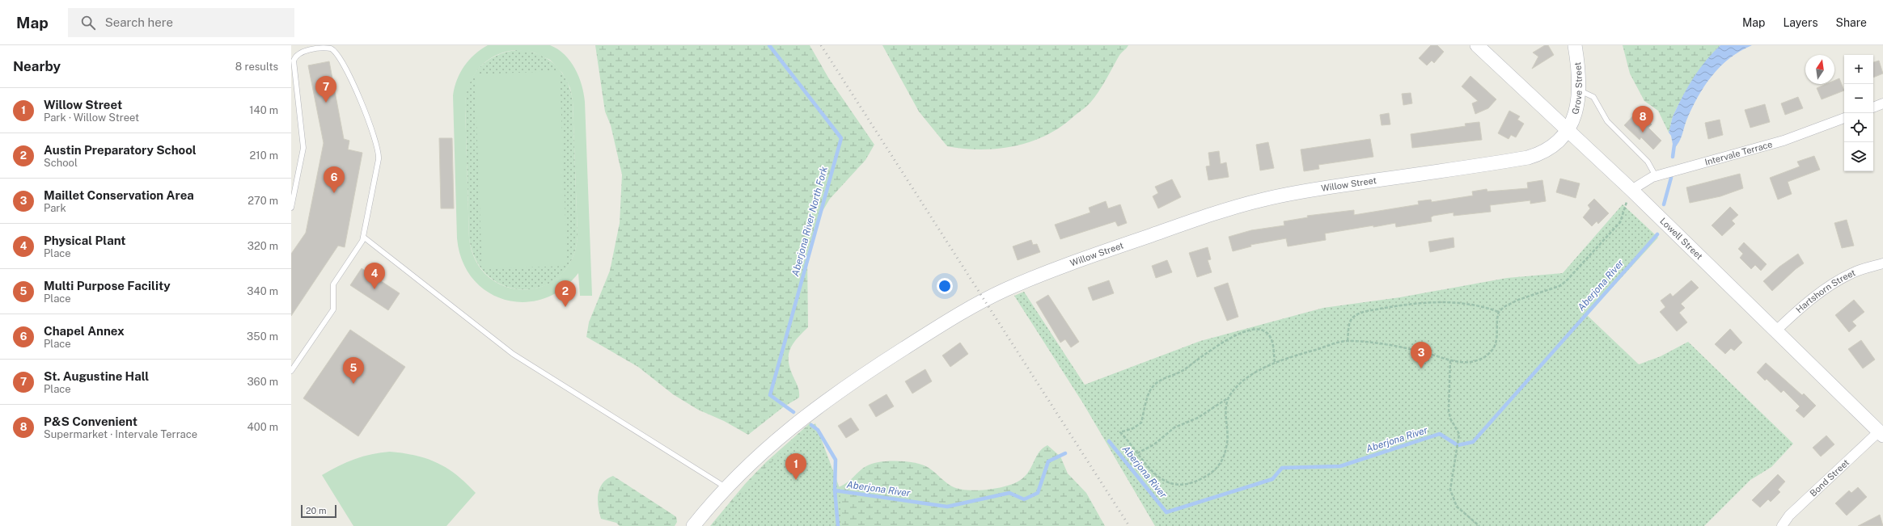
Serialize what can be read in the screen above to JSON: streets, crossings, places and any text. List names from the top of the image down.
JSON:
{
  "streets": {
    "main road": ["Grove Street", "Willow Street", "Lowell Street"],
    "street": ["Intervale Terrace", "Hartshorn Street", "Bond Street"]
  },
  "crossings": [
    ["Grove Street", "Willow Street"],
    ["Grove Street", "Lowell Street"],
    ["Intervale Terrace", "Lowell Street"],
    ["Willow Street", "Lowell Street"],
    ["Lowell Street", "Hartshorn Street"],
    ["Lowell Street", "Bond Street"]
  ],
  "water": ["Aberjona River North Fork", "Aberjona River"],
  "scale_bar": "20 m",
  "north": "top",
  "page": {
    "header": "Map",
    "search": "Search here",
    "nav": ["Map", "Layers", "Share"],
    "heading": ["Nearby", "8 results"],
    "map_buttons": ["+", "−"],
    "pins": [
      "7",
      "8",
      "6",
      "4",
      "2",
      "3",
      "5",
      "1"
    ],
    "list": [
      {
        "mark": "1",
        "name": "Willow Street",
        "note": "Park · Willow Street",
        "value": "140 m"
      },
      {
        "mark": "2",
        "name": "Austin Preparatory School",
        "note": "School",
        "value": "210 m"
      },
      {
        "mark": "3",
        "name": "Maillet Conservation Area",
        "note": "Park",
        "value": "270 m"
      },
      {
        "mark": "4",
        "name": "Physical Plant",
        "note": "Place",
        "value": "320 m"
      },
      {
        "mark": "5",
        "name": "Multi Purpose Facility",
        "note": "Place",
        "value": "340 m"
      },
      {
        "mark": "6",
        "name": "Chapel Annex",
        "note": "Place",
        "value": "350 m"
      },
      {
        "mark": "7",
        "name": "St. Augustine Hall",
        "note": "Place",
        "value": "360 m"
      },
      {
        "mark": "8",
        "name": "P&S Convenient",
        "note": "Supermarket · Intervale Terrace",
        "value": "400 m"
      }
    ],
    "scale": "20 m"
  }
}
